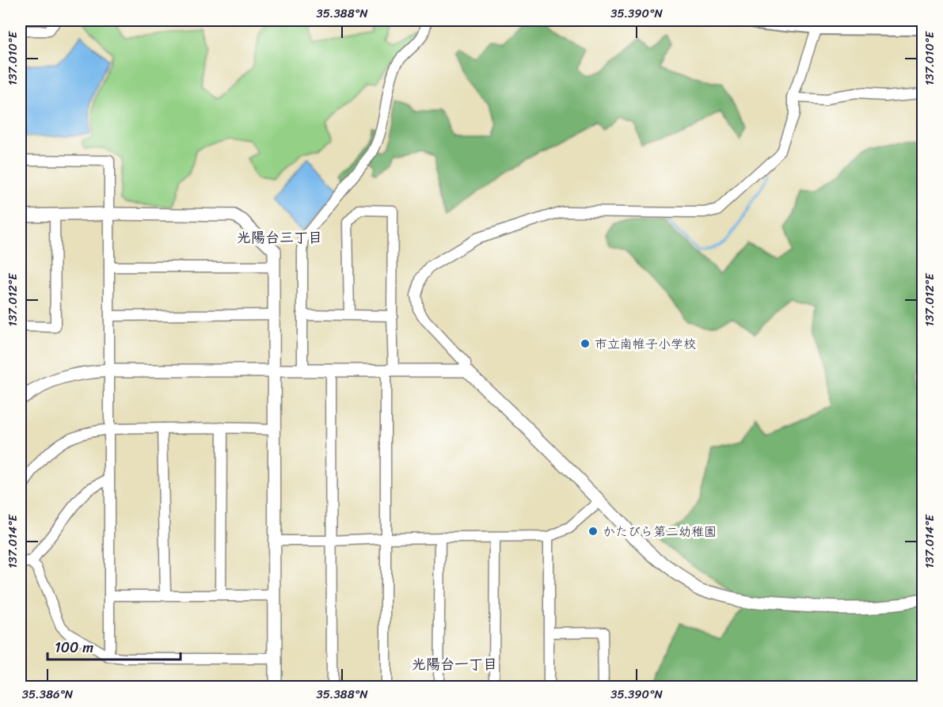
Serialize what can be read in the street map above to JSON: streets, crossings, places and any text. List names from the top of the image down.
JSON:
{
  "districts": ["光陽台三丁目", "光陽台一丁目"],
  "places": ["市立南帷子小学校", "かたびら第二幼稚園"],
  "scale_bar": "100 m",
  "coordinates": [
    "35.388°N",
    "35.390°N",
    "137.010°E",
    "137.012°E",
    "137.014°E",
    "35.386°N"
  ]
}
